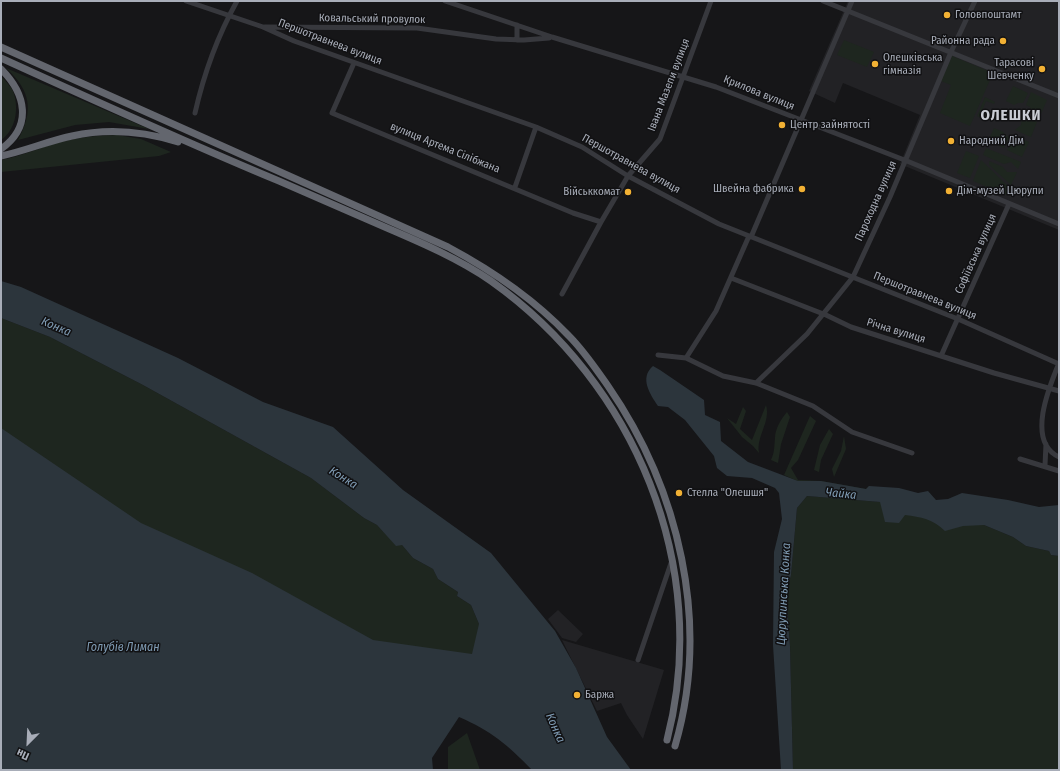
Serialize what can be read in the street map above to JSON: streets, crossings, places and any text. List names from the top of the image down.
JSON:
{
  "streets": {
    "street": [
      "Ковальський провулок",
      "Першотравнева вулиця",
      "Івана Мазепи вулиця",
      "Крилова вулиця",
      "вулиця Артема Сілібжана",
      "Пароходна вулиця",
      "Софіївська вулиця",
      "Річна вулиця"
    ]
  },
  "crossings": [
    ["Ковальський провулок", "Першотравнева вулиця"],
    ["Ковальський провулок", "Крилова вулиця"],
    ["Першотравнева вулиця", "Івана Мазепи вулиця"],
    ["Першотравнева вулиця", "вулиця Артема Сілібжана"],
    ["Першотравнева вулиця", "Пароходна вулиця"],
    ["Першотравнева вулиця", "Софіївська вулиця"],
    ["Івана Мазепи вулиця", "Крилова вулиця"],
    ["Івана Мазепи вулиця", "вулиця Артема Сілібжана"],
    ["Крилова вулиця", "Пароходна вулиця"],
    ["Крилова вулиця", "Софіївська вулиця"],
    ["Пароходна вулиця", "Річна вулиця"],
    ["Софіївська вулиця", "Річна вулиця"]
  ],
  "districts": ["ОЛЕШКИ"],
  "water": [
    "Конка",
    "Чайка",
    "Цюрупинська Конка",
    "Голубів Лиман"
  ],
  "places": [
    "Головпоштамт",
    "Районна рада",
    "Олешківська гімназія",
    "Тарасові Шевченку",
    "Центр зайнятості",
    "Народний Дім",
    "Швейна фабрика",
    "Дім-музей Цюрупи",
    "Військкомат",
    "Стелла \"Олешшя\"",
    "Баржа"
  ],
  "north": "bottom left"
}
